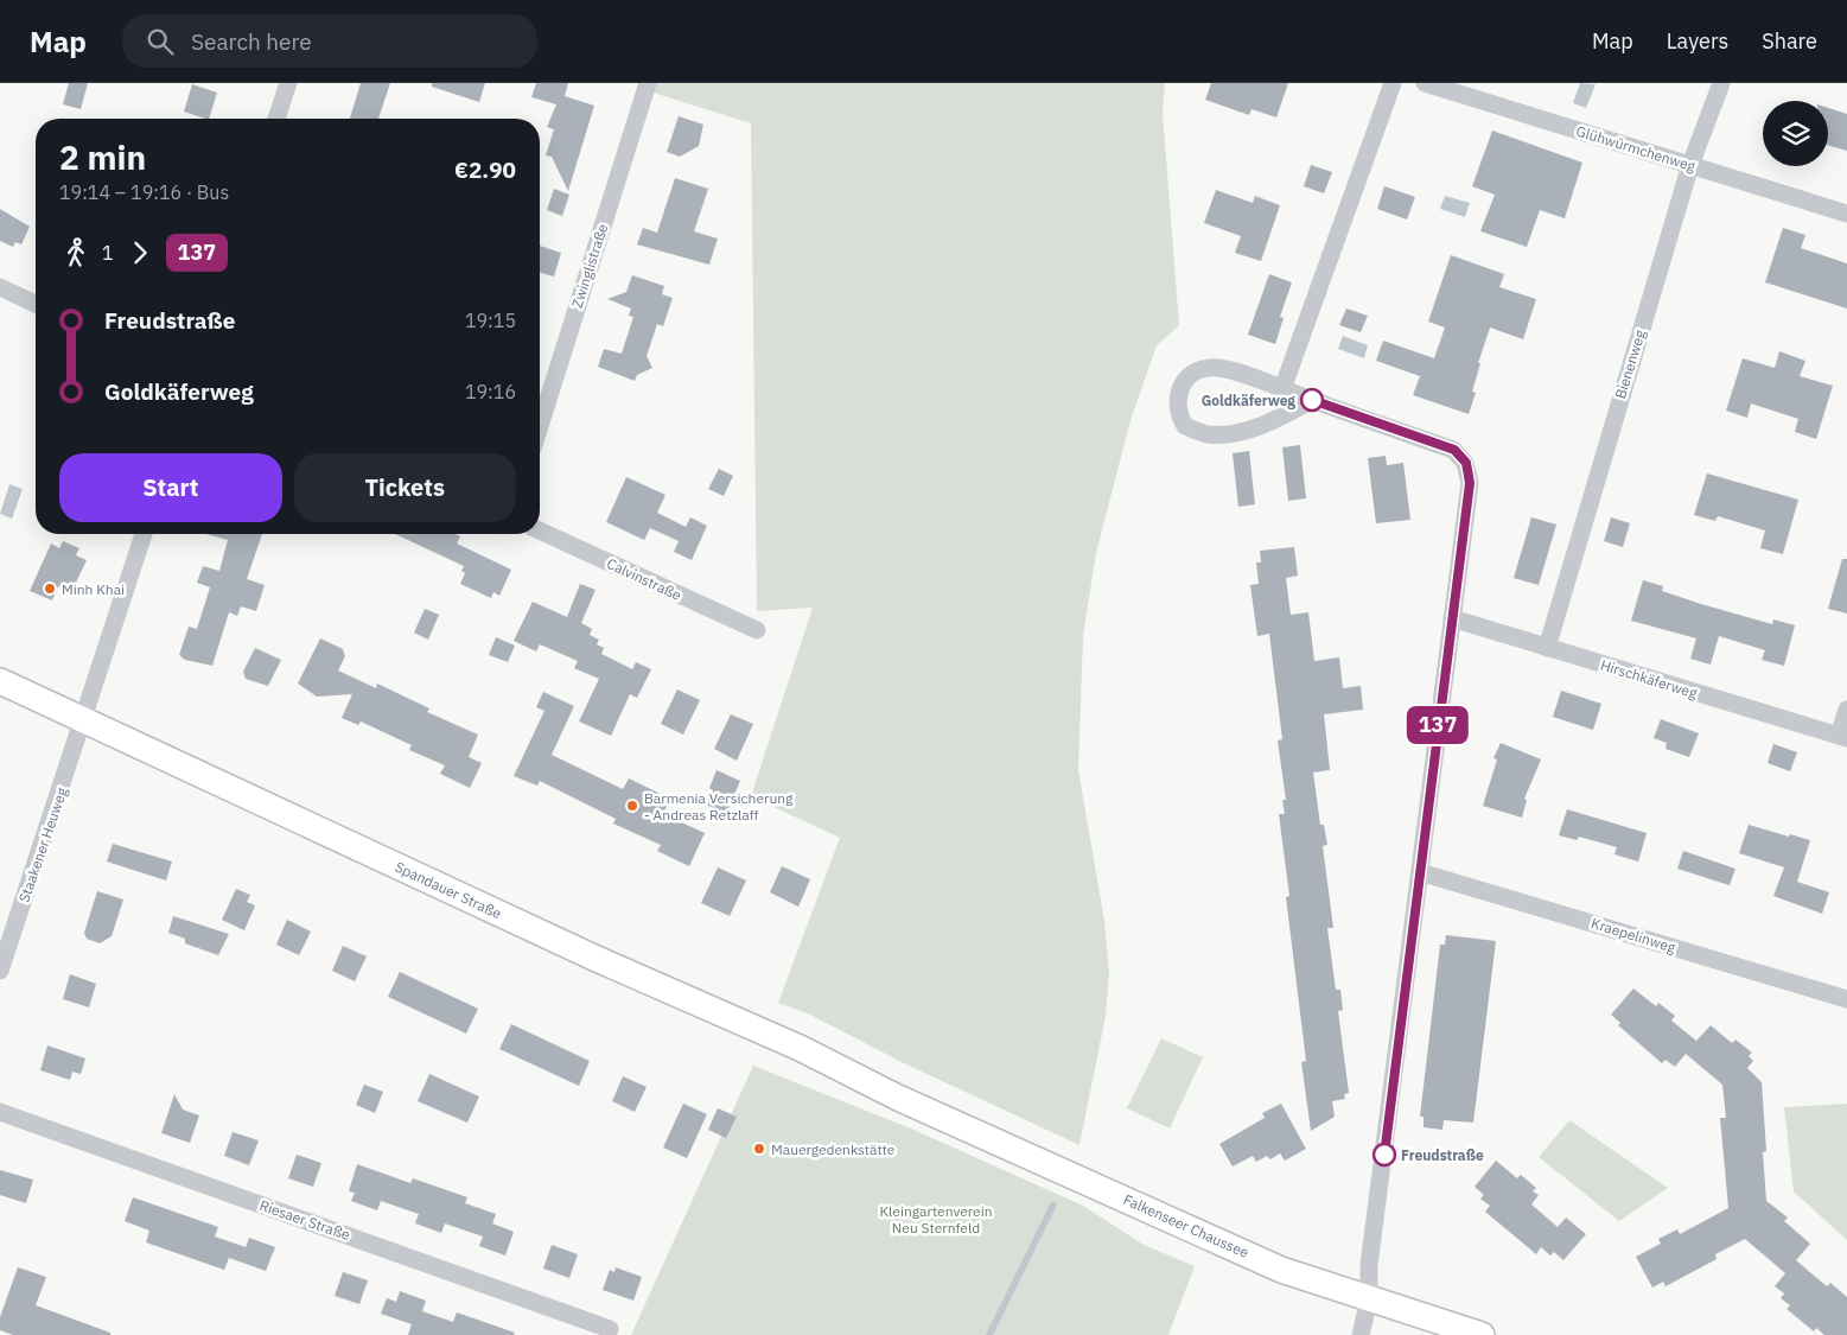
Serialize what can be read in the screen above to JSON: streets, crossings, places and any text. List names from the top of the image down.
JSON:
{
  "streets": {
    "main road": ["Spandauer Straße", "Falkenseer Chaussee"],
    "street": [
      "Glühwürmchenweg",
      "Zwinglistraße",
      "Bienenweg",
      "Calvinstraße",
      "Hirschkäferweg",
      "Staakener Heuweg",
      "Kraepelinweg",
      "Riesaer Straße"
    ]
  },
  "crossings": [
    ["Glühwürmchenweg", "Bienenweg"],
    ["Bienenweg", "Hirschkäferweg"],
    ["Staakener Heuweg", "Spandauer Straße"],
    ["Spandauer Straße", "Falkenseer Chaussee"]
  ],
  "parks": ["Kleingartenverein Neu Sternfeld"],
  "places": [
    "Goldkäferweg",
    "Minh Khai",
    "Barmenia Versicherung - Andreas Retzlaff",
    "Mauergedenkstätte",
    "Freudstraße"
  ],
  "lines": ["bus line 137"],
  "page": {
    "header": "Map",
    "search": "Search here",
    "nav": ["Map", "Layers", "Share"],
    "on_map": "137",
    "heading": ["2 min", "19:14 – 19:16 · Bus", "€2.90"],
    "legs": ["1", "137"],
    "list": [
      {
        "name": "Freudstraße",
        "value": "19:15"
      },
      {
        "name": "Goldkäferweg",
        "value": "19:16"
      }
    ],
    "buttons": ["Start", "Tickets"]
  }
}
